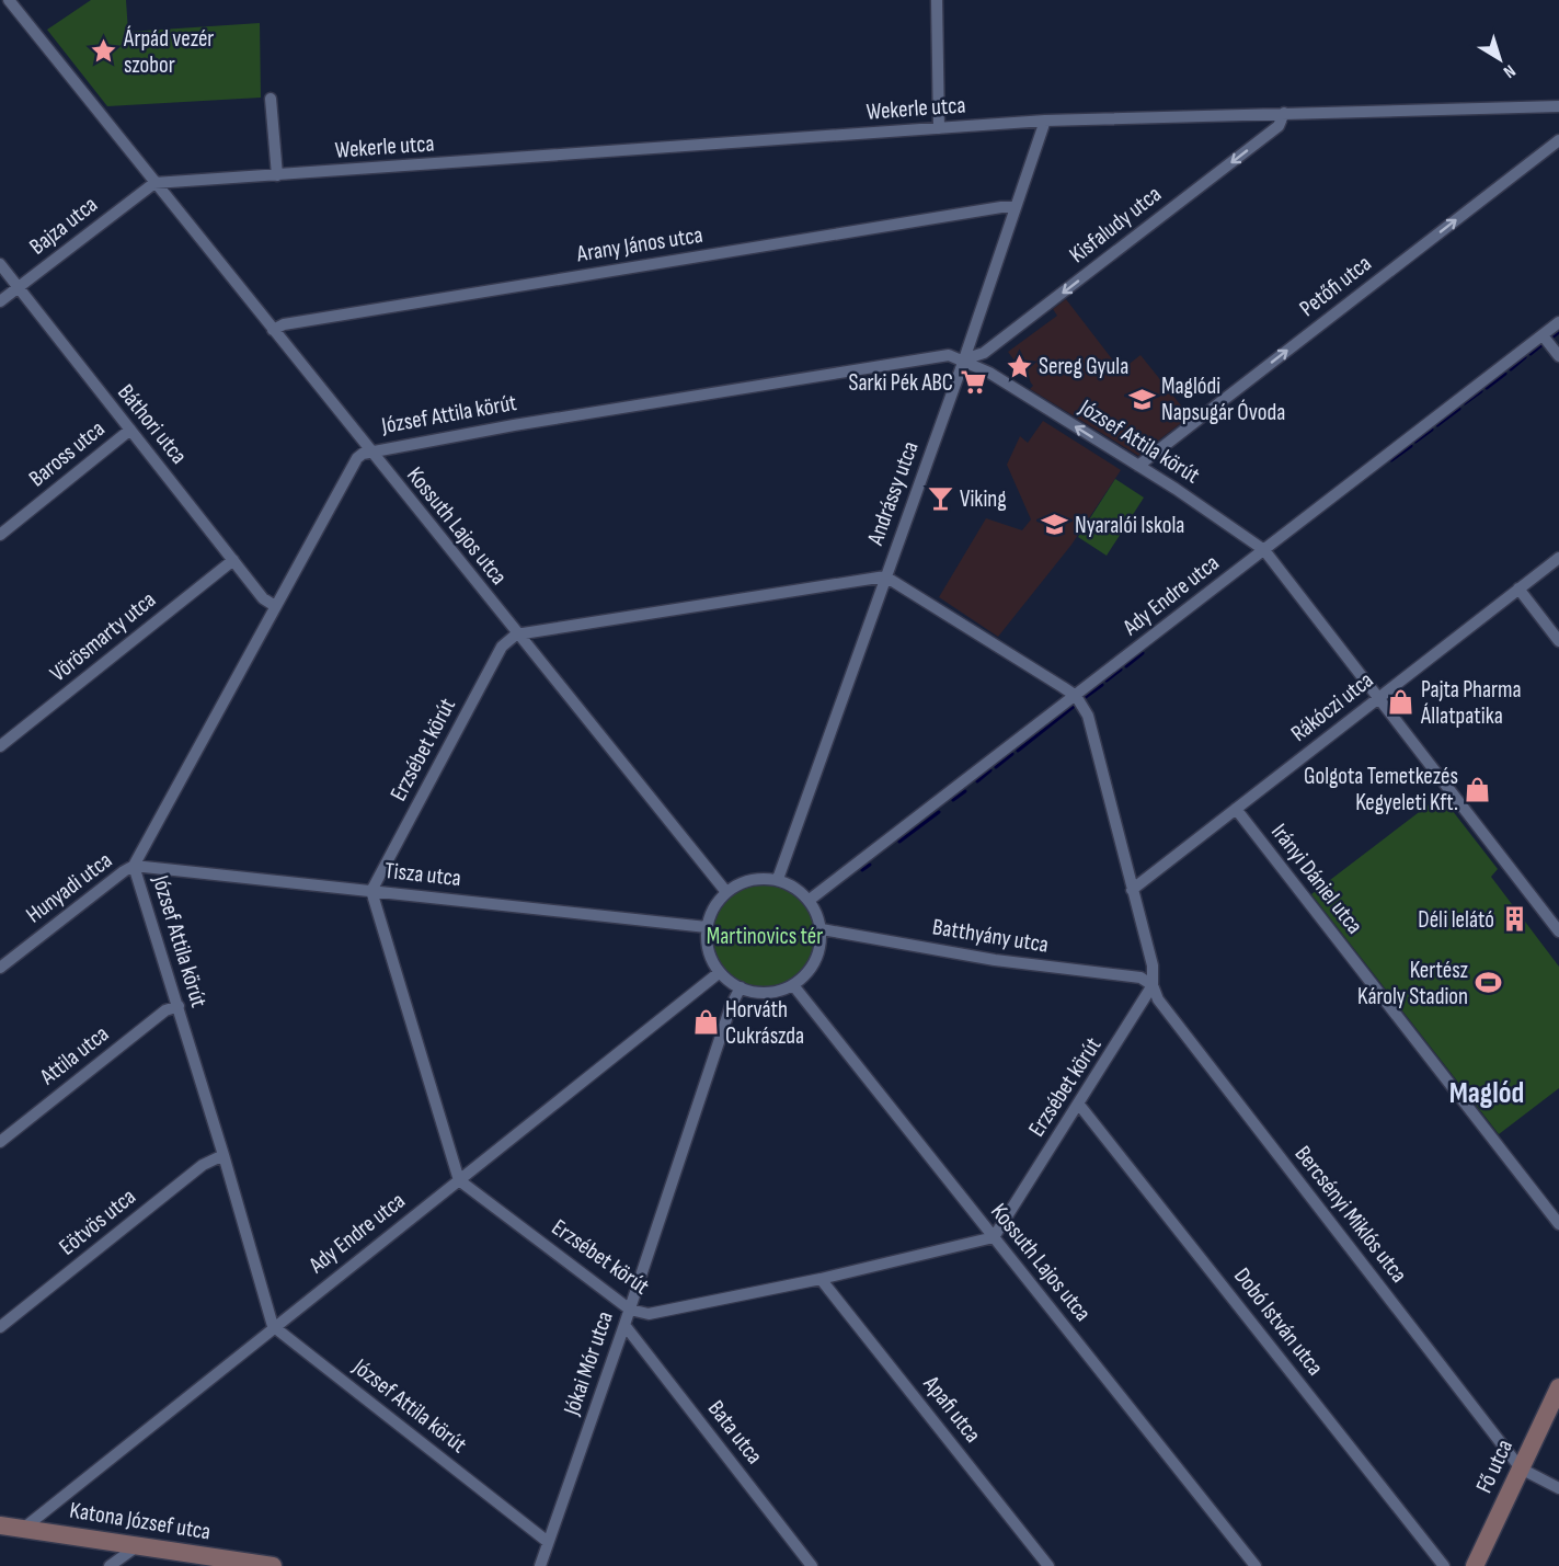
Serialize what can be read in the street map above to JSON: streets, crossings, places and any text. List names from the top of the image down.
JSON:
{
  "streets": {
    "main road": ["Fő utca", "Katona József utca"],
    "street": [
      "Wekerle utca",
      "Kisfaludy utca",
      "Bajza utca",
      "Arany János utca",
      "Petőfi utca",
      "József Attila körút",
      "Báthori utca",
      "Baross utca",
      "Andrássy utca",
      "Kossuth Lajos utca",
      "Ady Endre utca",
      "Vörösmarty utca",
      "Rákóczi utca",
      "Erzsébet körút",
      "Tisza utca",
      "Irányi Dániel utca",
      "Hunyadi utca",
      "Batthyány utca",
      "Attila utca",
      "Bercsényi Miklós utca",
      "Eötvös utca",
      "Dobó István utca",
      "Jókai Mór utca",
      "Apafi utca",
      "Bata utca"
    ]
  },
  "crossings": [
    ["Wekerle utca", "Kisfaludy utca"],
    ["Wekerle utca", "Bajza utca"],
    ["Wekerle utca", "Andrássy utca"],
    ["Wekerle utca", "Kossuth Lajos utca"],
    ["Kisfaludy utca", "József Attila körút"],
    ["Kisfaludy utca", "Andrássy utca"],
    ["Bajza utca", "Báthori utca"],
    ["Bajza utca", "Kossuth Lajos utca"],
    ["Arany János utca", "Andrássy utca"],
    ["Arany János utca", "Kossuth Lajos utca"],
    ["Petőfi utca", "József Attila körút"],
    ["József Attila körút", "Báthori utca"],
    ["József Attila körút", "Andrássy utca"],
    ["József Attila körút", "Kossuth Lajos utca"],
    ["József Attila körút", "Ady Endre utca"],
    ["József Attila körút", "Rákóczi utca"],
    ["József Attila körút", "Tisza utca"],
    ["József Attila körút", "Hunyadi utca"],
    ["József Attila körút", "Attila utca"],
    ["József Attila körút", "Eötvös utca"],
    ["József Attila körút", "Jókai Mór utca"],
    ["Báthori utca", "Baross utca"],
    ["Báthori utca", "Vörösmarty utca"],
    ["Andrássy utca", "Kossuth Lajos utca"],
    ["Andrássy utca", "Ady Endre utca"],
    ["Andrássy utca", "Tisza utca"],
    ["Andrássy utca", "Batthyány utca"],
    ["Andrássy utca", "Jókai Mór utca"],
    ["Kossuth Lajos utca", "Ady Endre utca"],
    ["Kossuth Lajos utca", "Erzsébet körút"],
    ["Kossuth Lajos utca", "Tisza utca"],
    ["Kossuth Lajos utca", "Batthyány utca"],
    ["Kossuth Lajos utca", "Jókai Mór utca"],
    ["Ady Endre utca", "Erzsébet körút"],
    ["Ady Endre utca", "Tisza utca"],
    ["Ady Endre utca", "Batthyány utca"],
    ["Ady Endre utca", "Jókai Mór utca"],
    ["Ady Endre utca", "Katona József utca"],
    ["Rákóczi utca", "Irányi Dániel utca"],
    ["Erzsébet körút", "Tisza utca"],
    ["Erzsébet körút", "Batthyány utca"],
    ["Erzsébet körút", "Bercsényi Miklós utca"],
    ["Erzsébet körút", "Dobó István utca"],
    ["Erzsébet körút", "Jókai Mór utca"],
    ["Erzsébet körút", "Apafi utca"],
    ["Tisza utca", "Hunyadi utca"],
    ["Tisza utca", "Batthyány utca"],
    ["Tisza utca", "Jókai Mór utca"],
    ["Batthyány utca", "Bercsényi Miklós utca"],
    ["Batthyány utca", "Jókai Mór utca"],
    ["Bercsényi Miklós utca", "Fő utca"],
    ["Jókai Mór utca", "Bata utca"]
  ],
  "one_way": ["Kisfaludy utca", "Petőfi utca"],
  "districts": ["Maglód"],
  "parks": ["Martinovics tér"],
  "places": {
    "place": ["Árpád vezér szobor", "Sereg Gyula"],
    "supermarket": ["Sarki Pék ABC"],
    "school or university": ["Maglódi Napsugár Óvoda", "Nyaralói Iskola"],
    "bar": ["Viking"],
    "shop": ["Pajta Pharma Állatpatika", "Golgota Temetkezés Kegyeleti Kft.", "Horváth Cukrászda"],
    "building": ["Déli lelátó"],
    "sports": ["Kertész Károly Stadion"]
  },
  "north": "bottom right"
}
